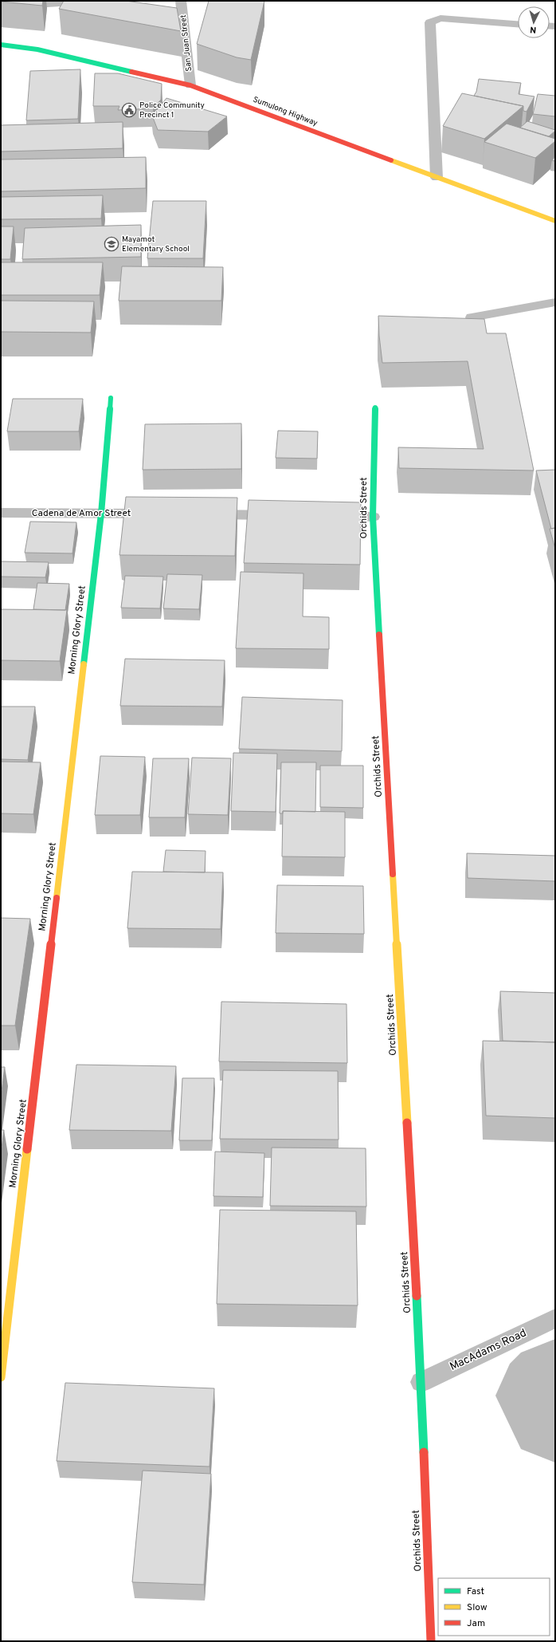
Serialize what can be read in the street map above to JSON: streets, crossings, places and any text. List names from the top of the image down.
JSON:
{
  "streets": {
    "street": [
      "San Juan Street",
      "Sumulong Highway",
      "Orchids Street",
      "Cadena de Amor Street",
      "Morning Glory Street",
      "MacAdams Road"
    ]
  },
  "crossings": [
    ["San Juan Street", "Sumulong Highway"],
    ["Orchids Street", "MacAdams Road"],
    ["Cadena de Amor Street", "Morning Glory Street"]
  ],
  "places": {
    "public building": ["Police Community Precinct 1"],
    "school or university": ["Mayamot Elementary School"]
  },
  "legend": ["Fast", "Slow", "Jam"],
  "north": "bottom"
}
